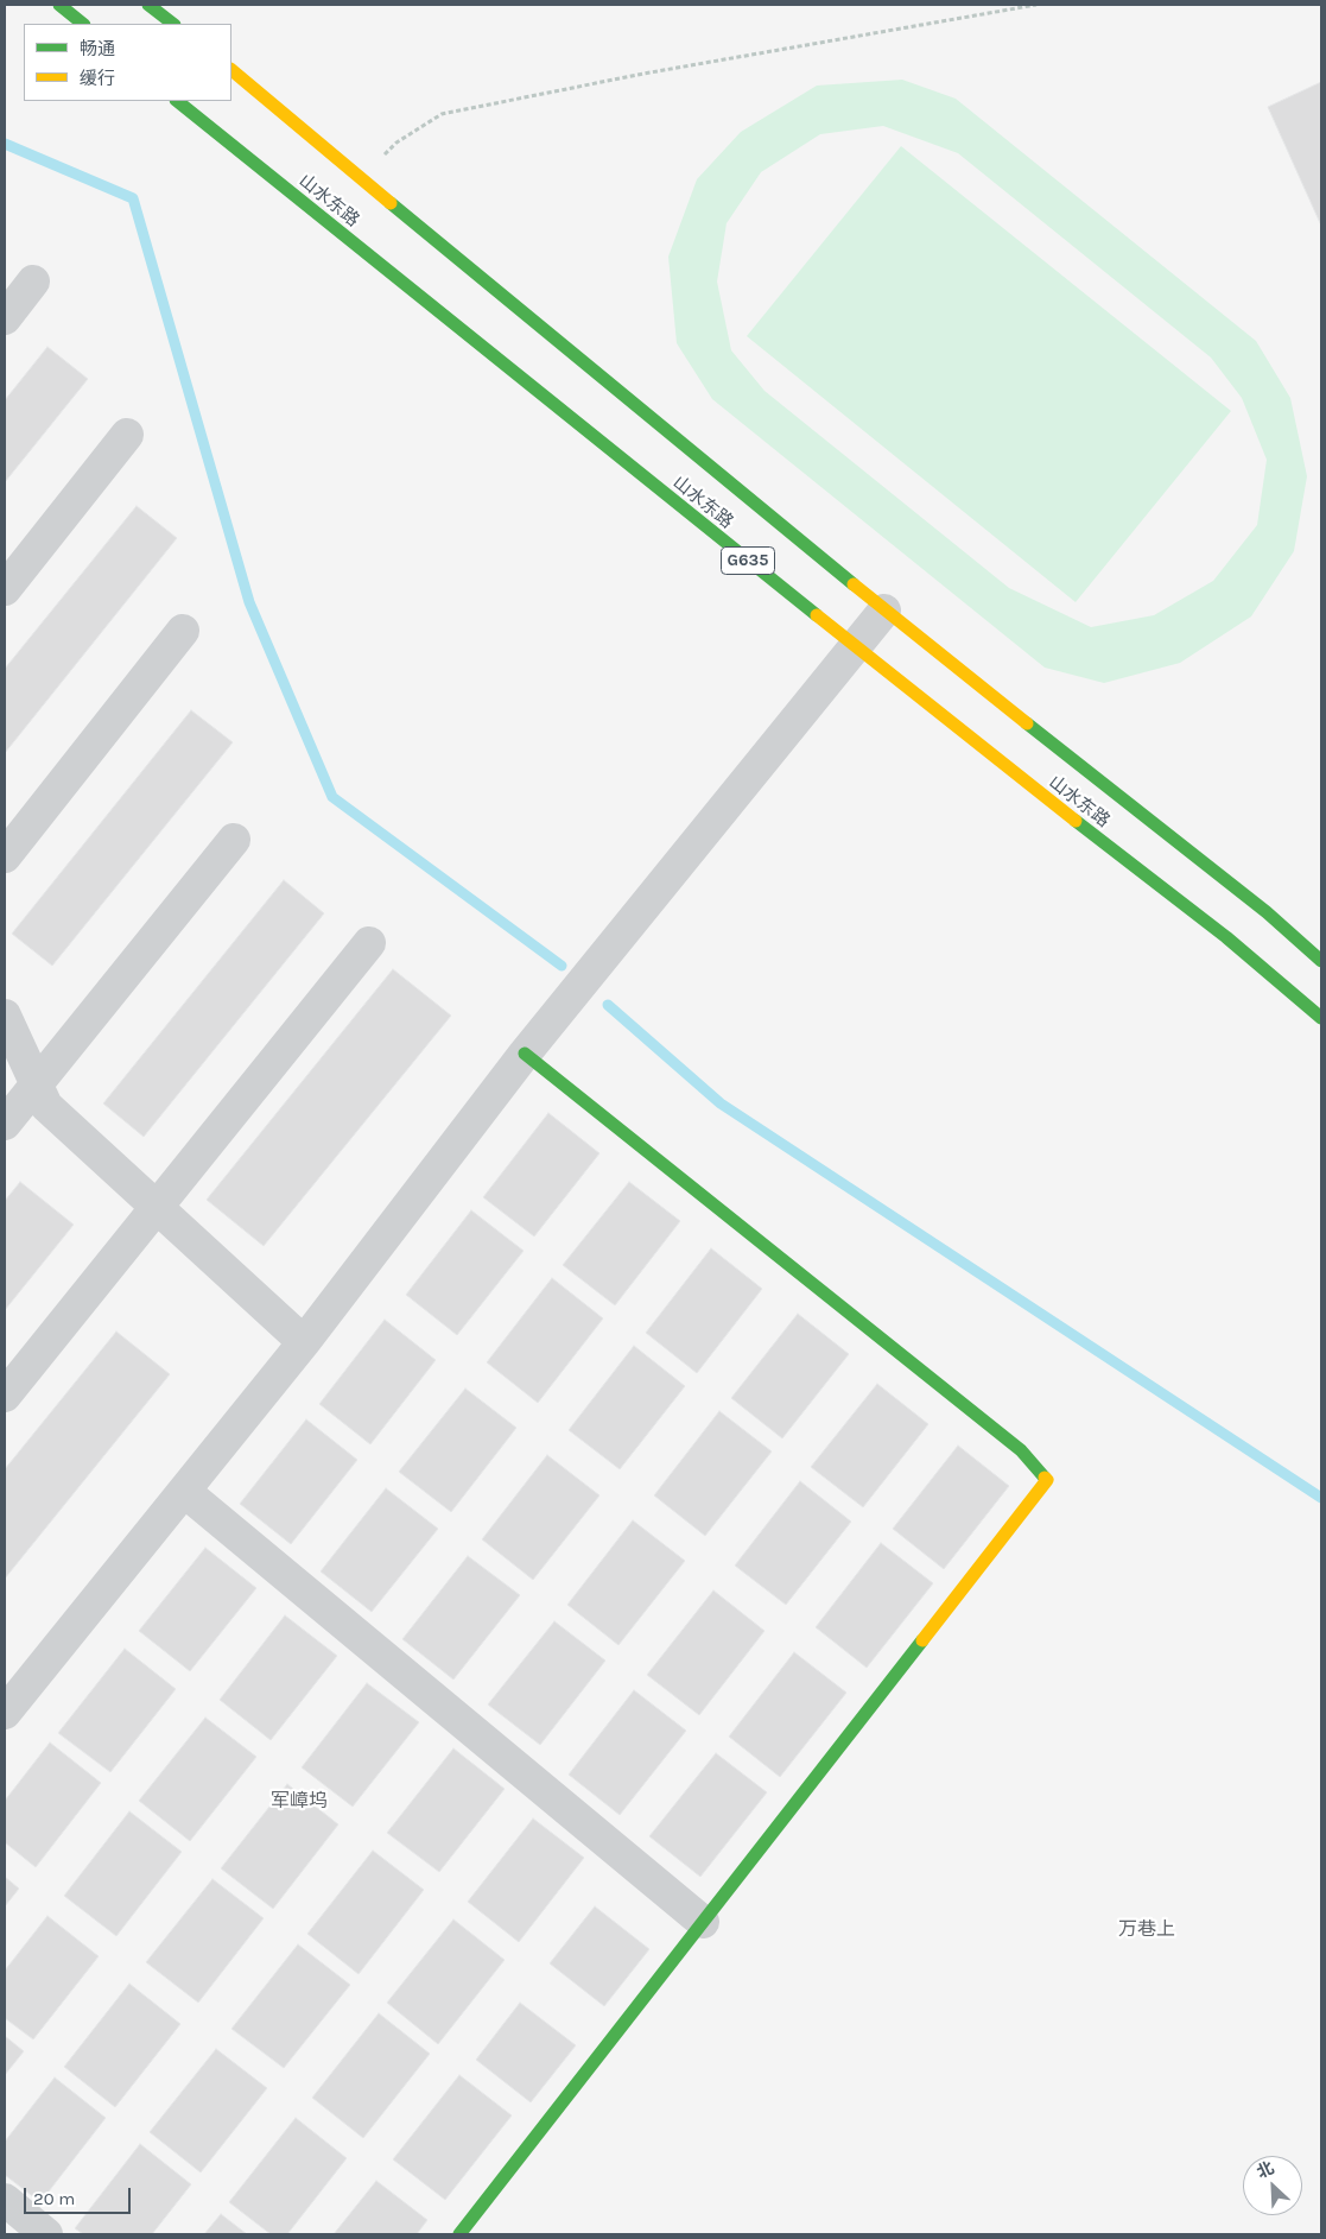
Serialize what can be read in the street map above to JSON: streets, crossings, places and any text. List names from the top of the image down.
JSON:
{
  "streets": {
    "main road": ["山水东路", "G635"]
  },
  "districts": ["军嶂坞", "万巷上"],
  "legend": ["畅通", "缓行"],
  "scale_bar": "20 m",
  "north": "top left"
}
